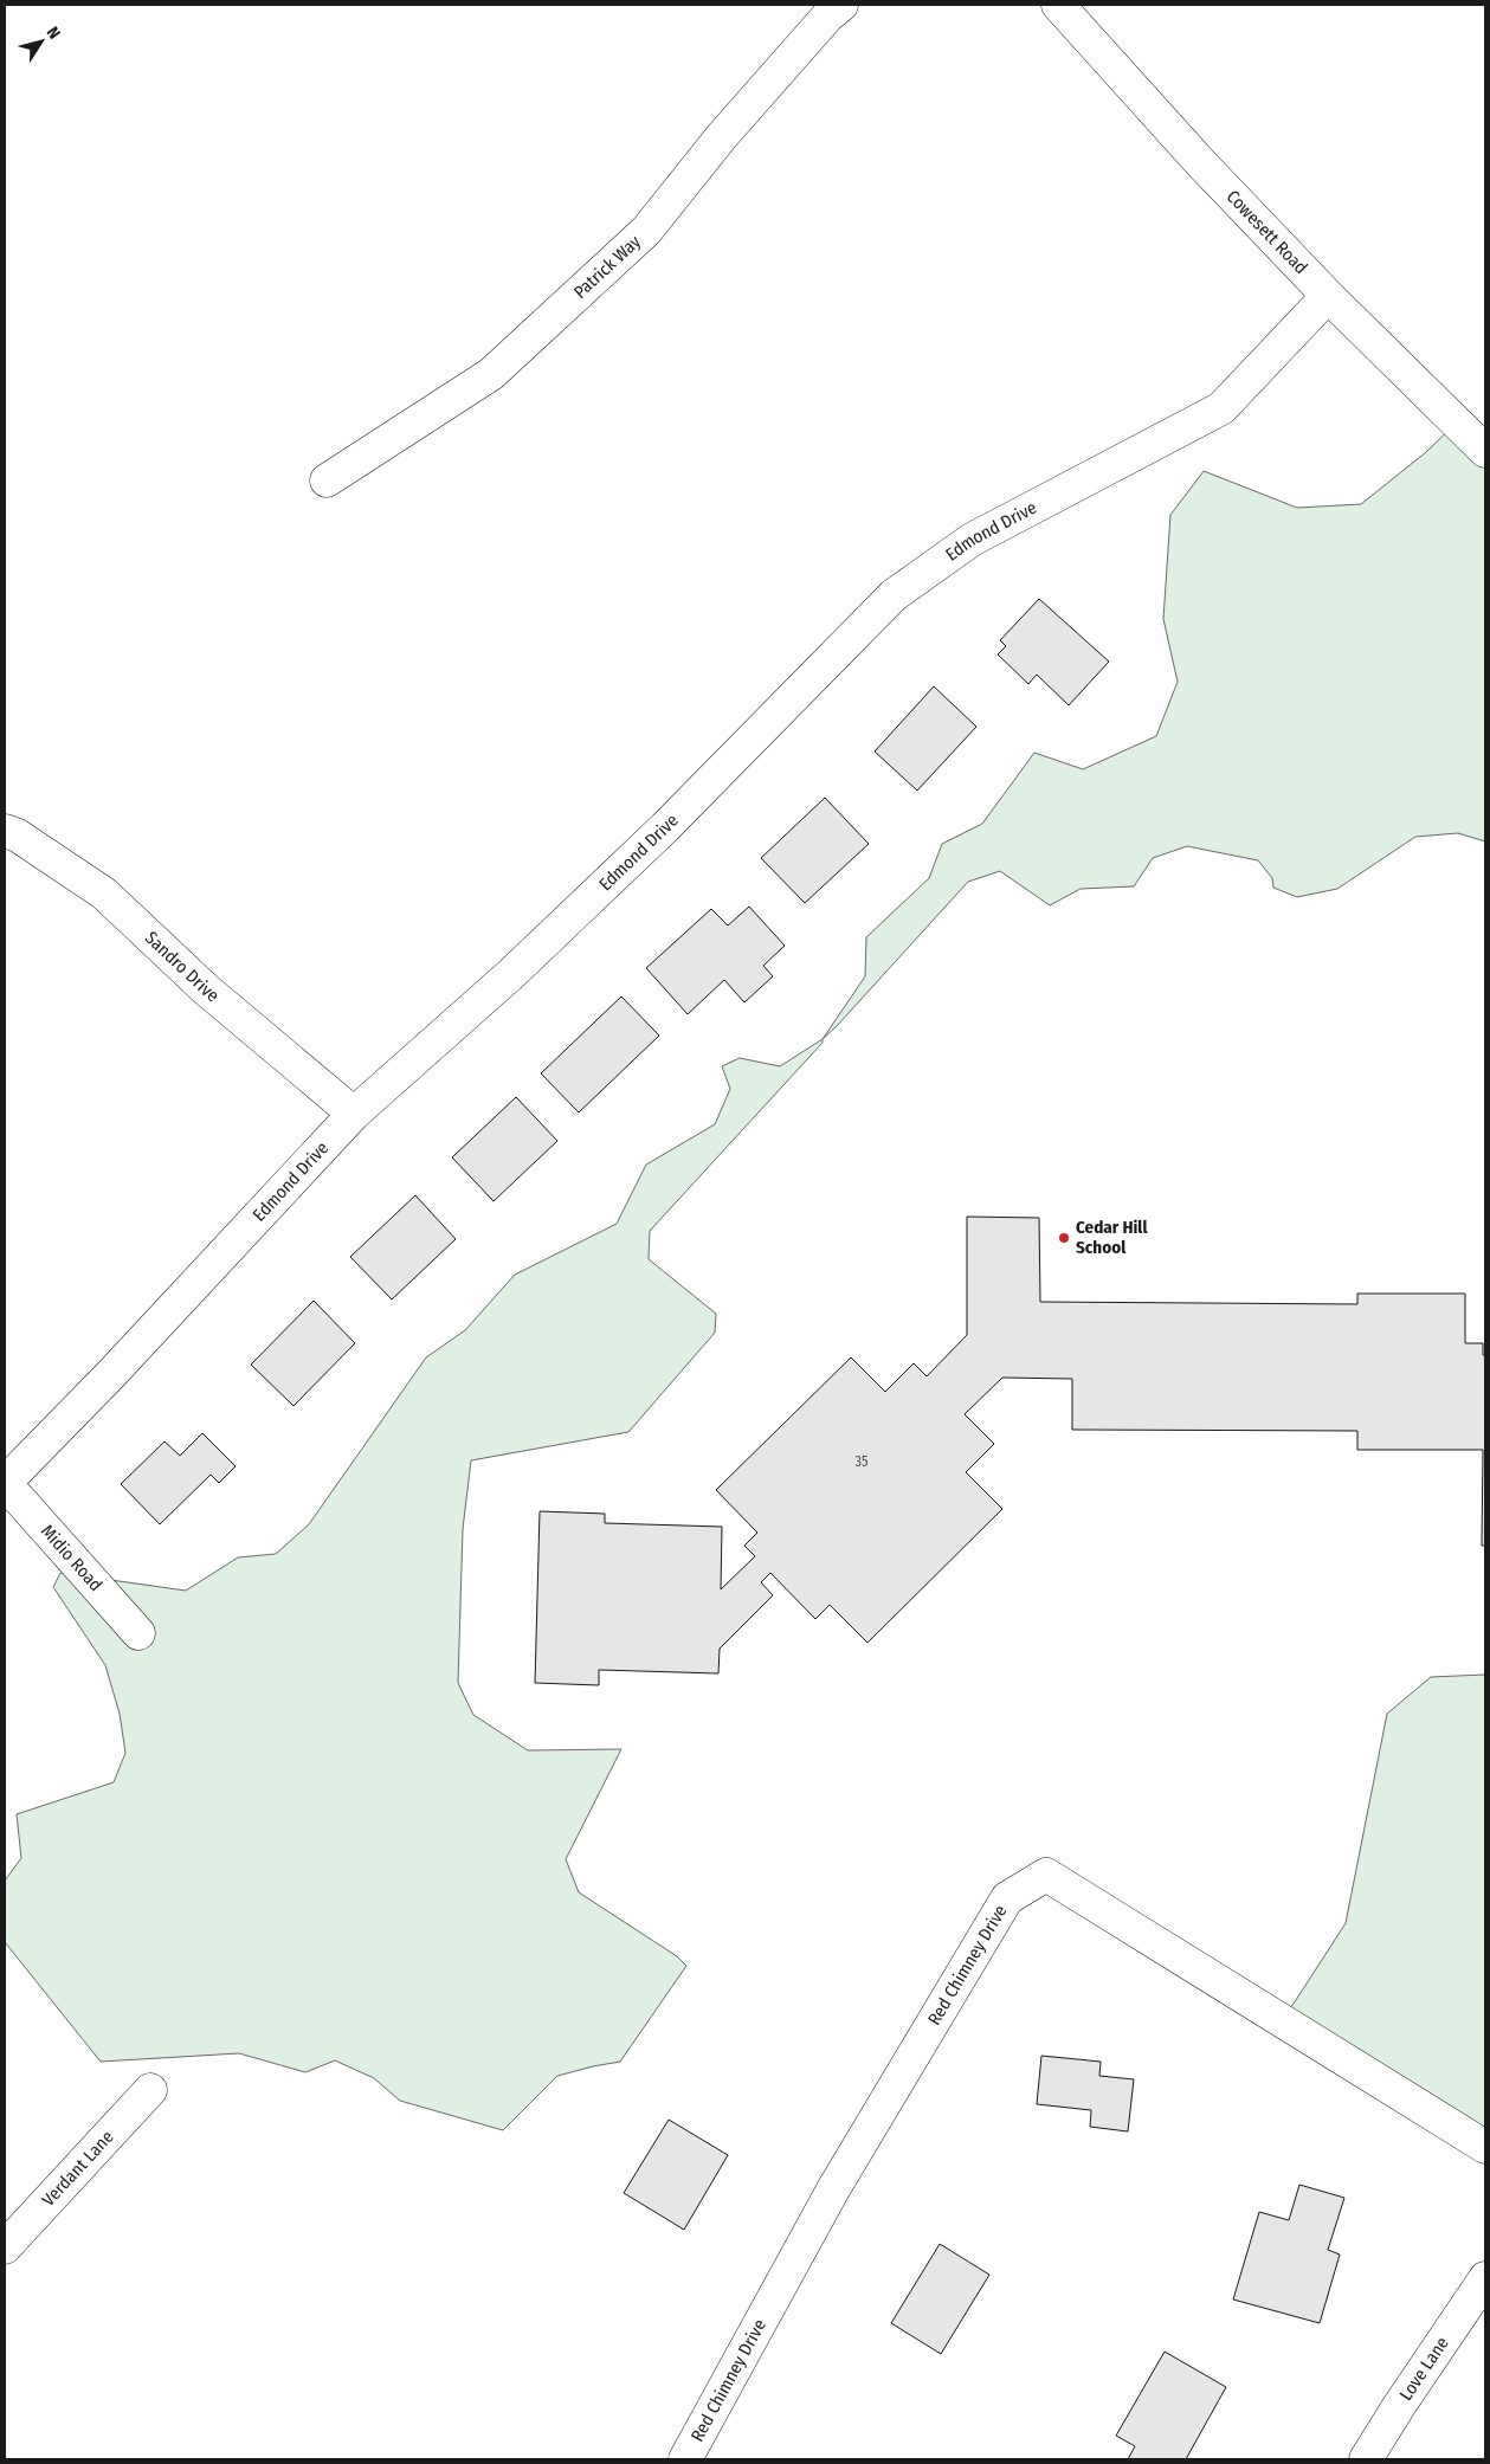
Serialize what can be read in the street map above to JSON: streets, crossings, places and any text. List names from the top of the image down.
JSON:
{
  "streets": {
    "street": [
      "Cowesett Road",
      "Patrick Way",
      "Edmond Drive",
      "Sandro Drive",
      "Midio Road",
      "Red Chimney Drive",
      "Verdant Lane",
      "Love Lane"
    ]
  },
  "crossings": [
    ["Cowesett Road", "Edmond Drive"],
    ["Edmond Drive", "Sandro Drive"],
    ["Edmond Drive", "Midio Road"]
  ],
  "places": ["Cedar Hill School"],
  "house_numbers": ["35"],
  "north": "top right"
}
